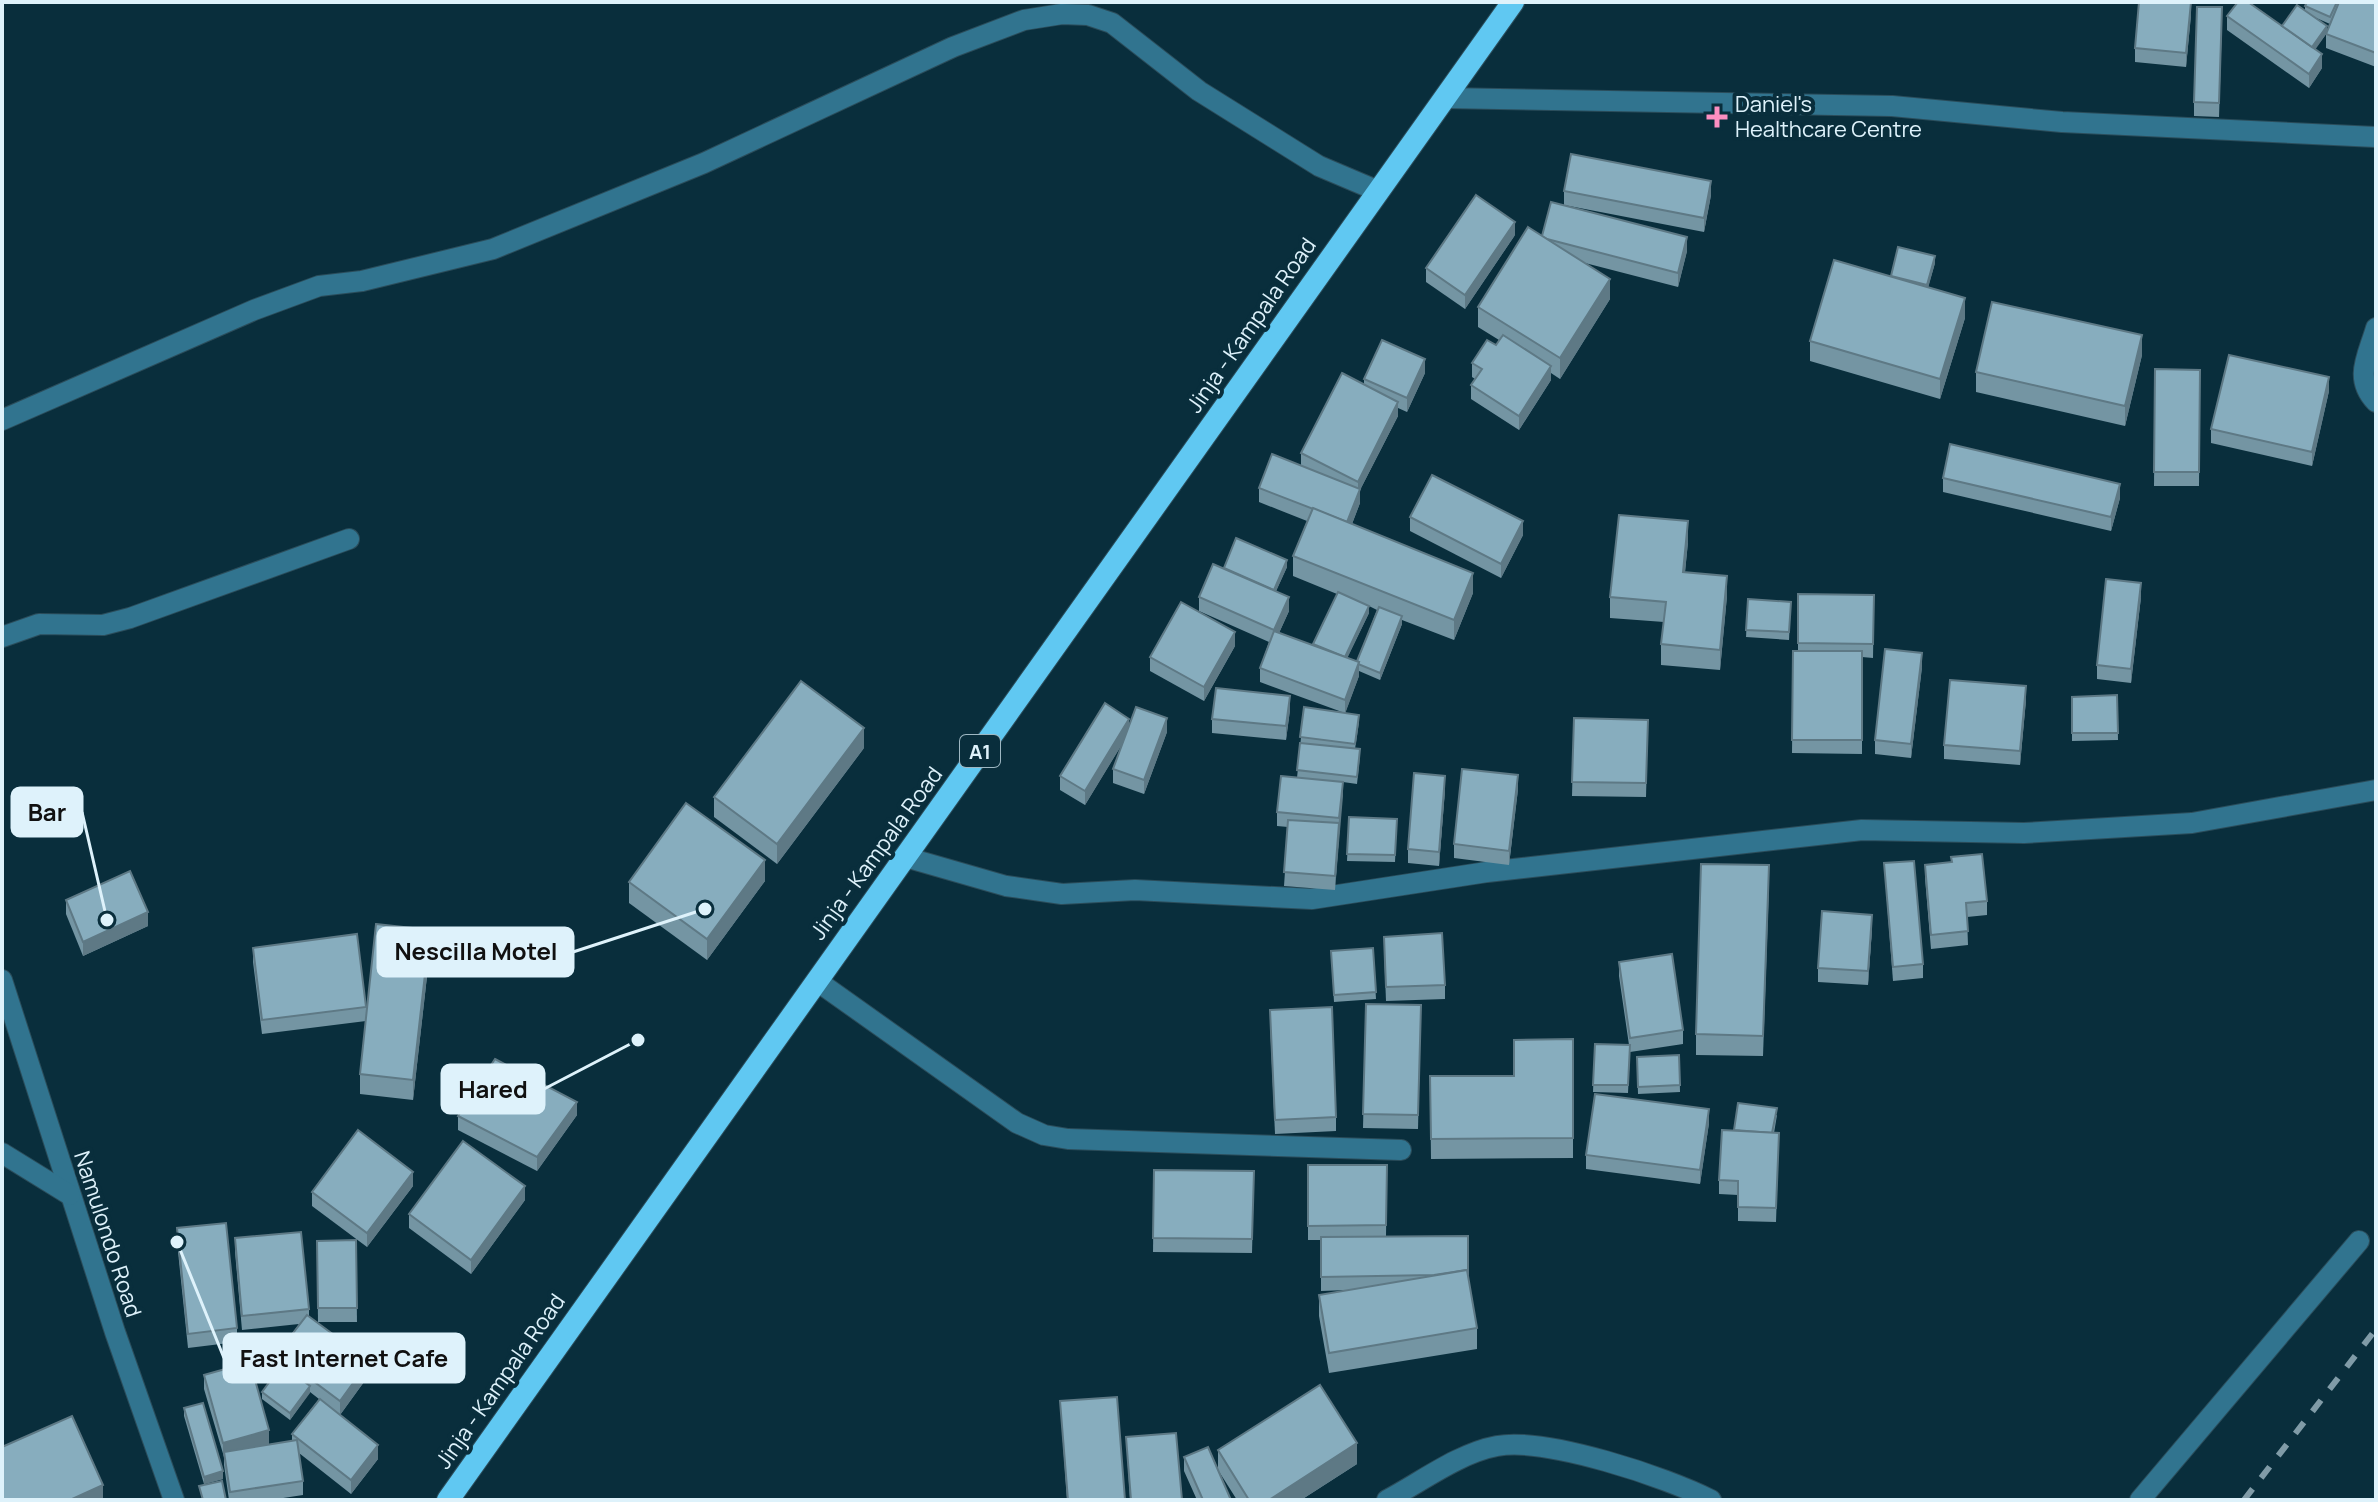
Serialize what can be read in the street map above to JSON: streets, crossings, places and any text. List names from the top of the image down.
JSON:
{
  "streets": {
    "highway": ["Jinja - Kampala Road", "A1"],
    "street": ["Namulondo Road"]
  },
  "places": {
    "health": ["Daniel's Healthcare Centre"],
    "other": [
      "Nescilla Motel",
      "Bar",
      "Hared",
      "Fast Internet Cafe"
    ]
  }
}
